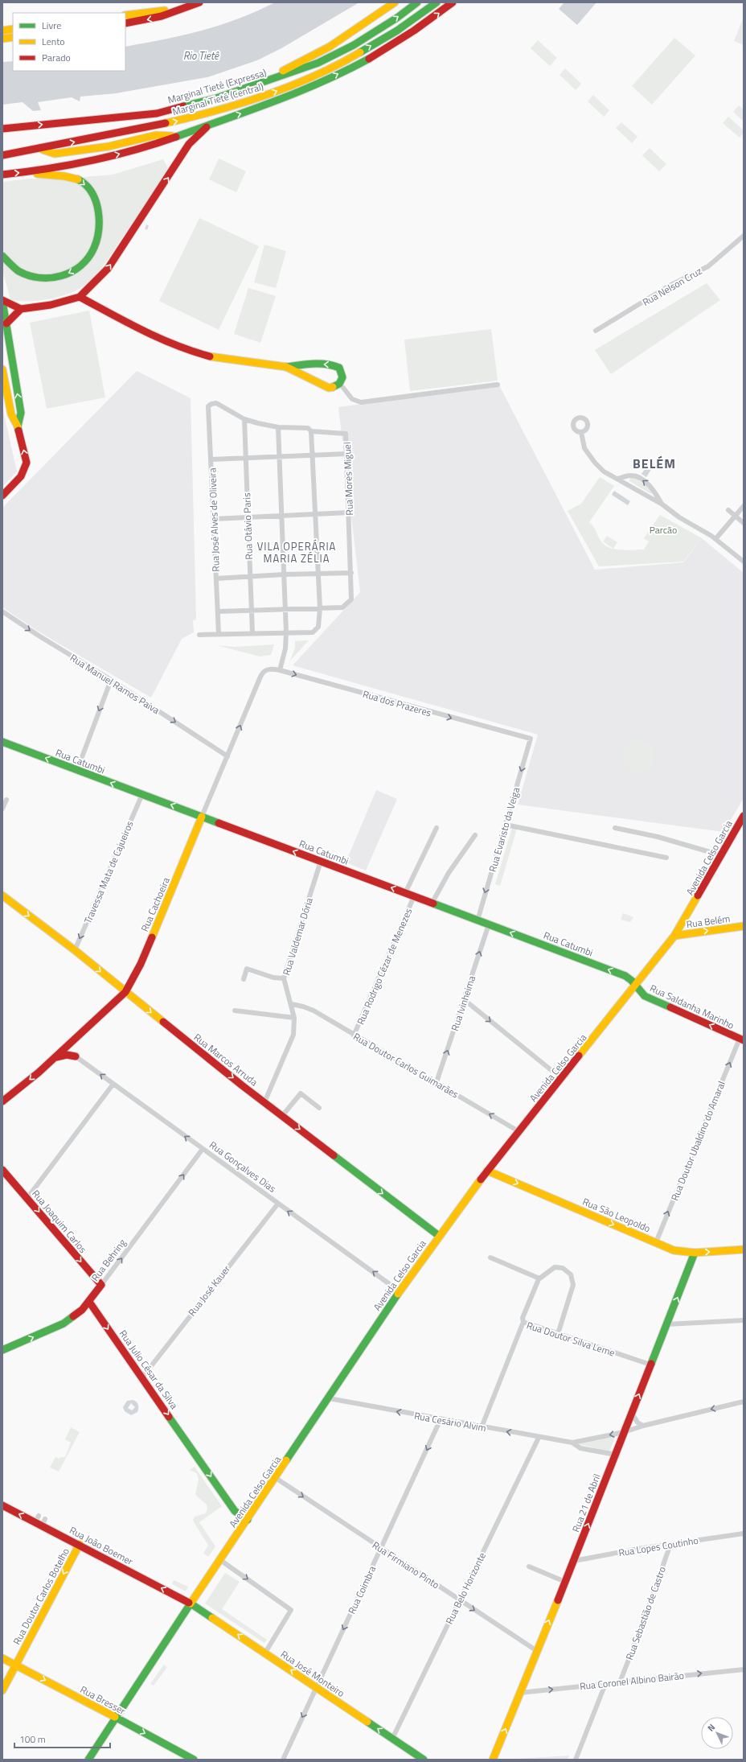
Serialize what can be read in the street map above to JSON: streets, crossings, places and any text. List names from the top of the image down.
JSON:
{
  "streets": {
    "main road": [
      "Marginal Tietê (Expressa)",
      "Marginal Tietê (Central)",
      "Rua Catumbi",
      "Avenida Celso Garcia",
      "Rua Cachoeira",
      "Rua Belém",
      "Rua Saldanha Marinho",
      "Rua Marcos Arruda",
      "Rua São Leopoldo",
      "Rua Joaquim Carlos",
      "Rua Behring",
      "Rua Julio César da Silva",
      "Rua 21 de Abril",
      "Rua João Boemer",
      "Rua Doutor Carlos Botelho",
      "Rua José Monteiro",
      "Rua Bresser"
    ],
    "street": [
      "Rua Nelson Cruz",
      "Rua Mores Miguel",
      "Rua José Alves de Oliveira",
      "Rua Otávio Paris",
      "Rua Manuel Ramos Paiva",
      "Rua dos Prazeres",
      "Rua Evaristo da Veiga",
      "Travessa Mata de Cajueiros",
      "Rua Valdemar Dória",
      "Rua Rodrigo Cézar de Menezes",
      "Rua Ivinheima",
      "Rua Doutor Carlos Guimarães",
      "Rua Doutor Ubaldino do Amaral",
      "Rua Gonçalves Dias",
      "Rua José Kauer",
      "Rua Doutor Silva Leme",
      "Rua Cesário Alvim",
      "Rua Lopes Coutinho",
      "Rua Firmiano Pinto",
      "Rua Belo Horizonte",
      "Rua Coimbra",
      "Rua Sebastião de Castro",
      "Rua Coronel Albino Bairão"
    ]
  },
  "crossings": [
    ["Rua Mores Miguel", "Rua José Alves de Oliveira"],
    ["Rua Mores Miguel", "Rua Otávio Paris"],
    ["Rua Manuel Ramos Paiva", "Rua Cachoeira"],
    ["Rua dos Prazeres", "Rua Evaristo da Veiga"],
    ["Rua dos Prazeres", "Rua Cachoeira"],
    ["Rua Catumbi", "Rua Evaristo da Veiga"],
    ["Rua Catumbi", "Avenida Celso Garcia"],
    ["Rua Catumbi", "Travessa Mata de Cajueiros"],
    ["Rua Catumbi", "Rua Cachoeira"],
    ["Rua Catumbi", "Rua Valdemar Dória"],
    ["Rua Catumbi", "Rua Rodrigo Cézar de Menezes"],
    ["Rua Catumbi", "Rua Ivinheima"],
    ["Rua Catumbi", "Rua Saldanha Marinho"],
    ["Avenida Celso Garcia", "Rua Belém"],
    ["Avenida Celso Garcia", "Rua Saldanha Marinho"],
    ["Avenida Celso Garcia", "Rua Marcos Arruda"],
    ["Avenida Celso Garcia", "Rua Doutor Carlos Guimarães"],
    ["Avenida Celso Garcia", "Rua Gonçalves Dias"],
    ["Avenida Celso Garcia", "Rua São Leopoldo"],
    ["Avenida Celso Garcia", "Rua Julio César da Silva"],
    ["Avenida Celso Garcia", "Rua Cesário Alvim"],
    ["Avenida Celso Garcia", "Rua João Boemer"],
    ["Avenida Celso Garcia", "Rua Firmiano Pinto"],
    ["Avenida Celso Garcia", "Rua José Monteiro"],
    ["Avenida Celso Garcia", "Rua Bresser"],
    ["Travessa Mata de Cajueiros", "Rua Marcos Arruda"],
    ["Rua Cachoeira", "Rua Marcos Arruda"],
    ["Rua Valdemar Dória", "Rua Marcos Arruda"],
    ["Rua Valdemar Dória", "Rua Doutor Carlos Guimarães"],
    ["Rua Rodrigo Cézar de Menezes", "Rua Doutor Carlos Guimarães"],
    ["Rua Ivinheima", "Rua Doutor Carlos Guimarães"],
    ["Rua Saldanha Marinho", "Rua Doutor Ubaldino do Amaral"],
    ["Rua Doutor Ubaldino do Amaral", "Rua São Leopoldo"],
    ["Rua Gonçalves Dias", "Rua Behring"],
    ["Rua Gonçalves Dias", "Rua José Kauer"],
    ["Rua São Leopoldo", "Rua 21 de Abril"],
    ["Rua Joaquim Carlos", "Rua Behring"],
    ["Rua Behring", "Rua Julio César da Silva"],
    ["Rua José Kauer", "Rua Julio César da Silva"],
    ["Rua Doutor Silva Leme", "Rua Cesário Alvim"],
    ["Rua Doutor Silva Leme", "Rua 21 de Abril"],
    ["Rua Cesário Alvim", "Rua 21 de Abril"],
    ["Rua Cesário Alvim", "Rua Belo Horizonte"],
    ["Rua Cesário Alvim", "Rua Coimbra"],
    ["Rua 21 de Abril", "Rua Lopes Coutinho"],
    ["Rua 21 de Abril", "Rua Firmiano Pinto"],
    ["Rua 21 de Abril", "Rua Coronel Albino Bairão"],
    ["Rua João Boemer", "Rua Doutor Carlos Botelho"],
    ["Rua João Boemer", "Rua José Monteiro"],
    ["Rua Lopes Coutinho", "Rua Sebastião de Castro"],
    ["Rua Firmiano Pinto", "Rua Belo Horizonte"],
    ["Rua Firmiano Pinto", "Rua Coimbra"],
    ["Rua Belo Horizonte", "Rua José Monteiro"],
    ["Rua Coimbra", "Rua José Monteiro"],
    ["Rua Doutor Carlos Botelho", "Rua Bresser"],
    ["Rua Sebastião de Castro", "Rua Coronel Albino Bairão"]
  ],
  "one_way": [
    "Rua Manuel Ramos Paiva",
    "Rua dos Prazeres",
    "Rua Catumbi",
    "Travessa Mata de Cajueiros",
    "Rua Belém",
    "Rua Ivinheima",
    "Rua Saldanha Marinho",
    "Rua Marcos Arruda",
    "Rua Doutor Carlos Guimarães",
    "Rua Doutor Ubaldino do Amaral",
    "Rua Gonçalves Dias",
    "Rua São Leopoldo",
    "Rua Joaquim Carlos",
    "Rua Behring",
    "Rua Julio César da Silva",
    "Rua Cesário Alvim",
    "Rua 21 de Abril",
    "Rua João Boemer",
    "Rua Firmiano Pinto",
    "Rua Coimbra",
    "Rua Doutor Carlos Botelho",
    "Rua José Monteiro",
    "Rua Coronel Albino Bairão",
    "Rua Bresser"
  ],
  "districts": ["BELÉM", "VILA OPERÁRIA MARIA ZÉLIA"],
  "water": ["Rio Tietê"],
  "parks": ["Parcão"],
  "legend": ["Livre", "Lento", "Parado"],
  "scale_bar": "100 m",
  "north": "top left"
}
